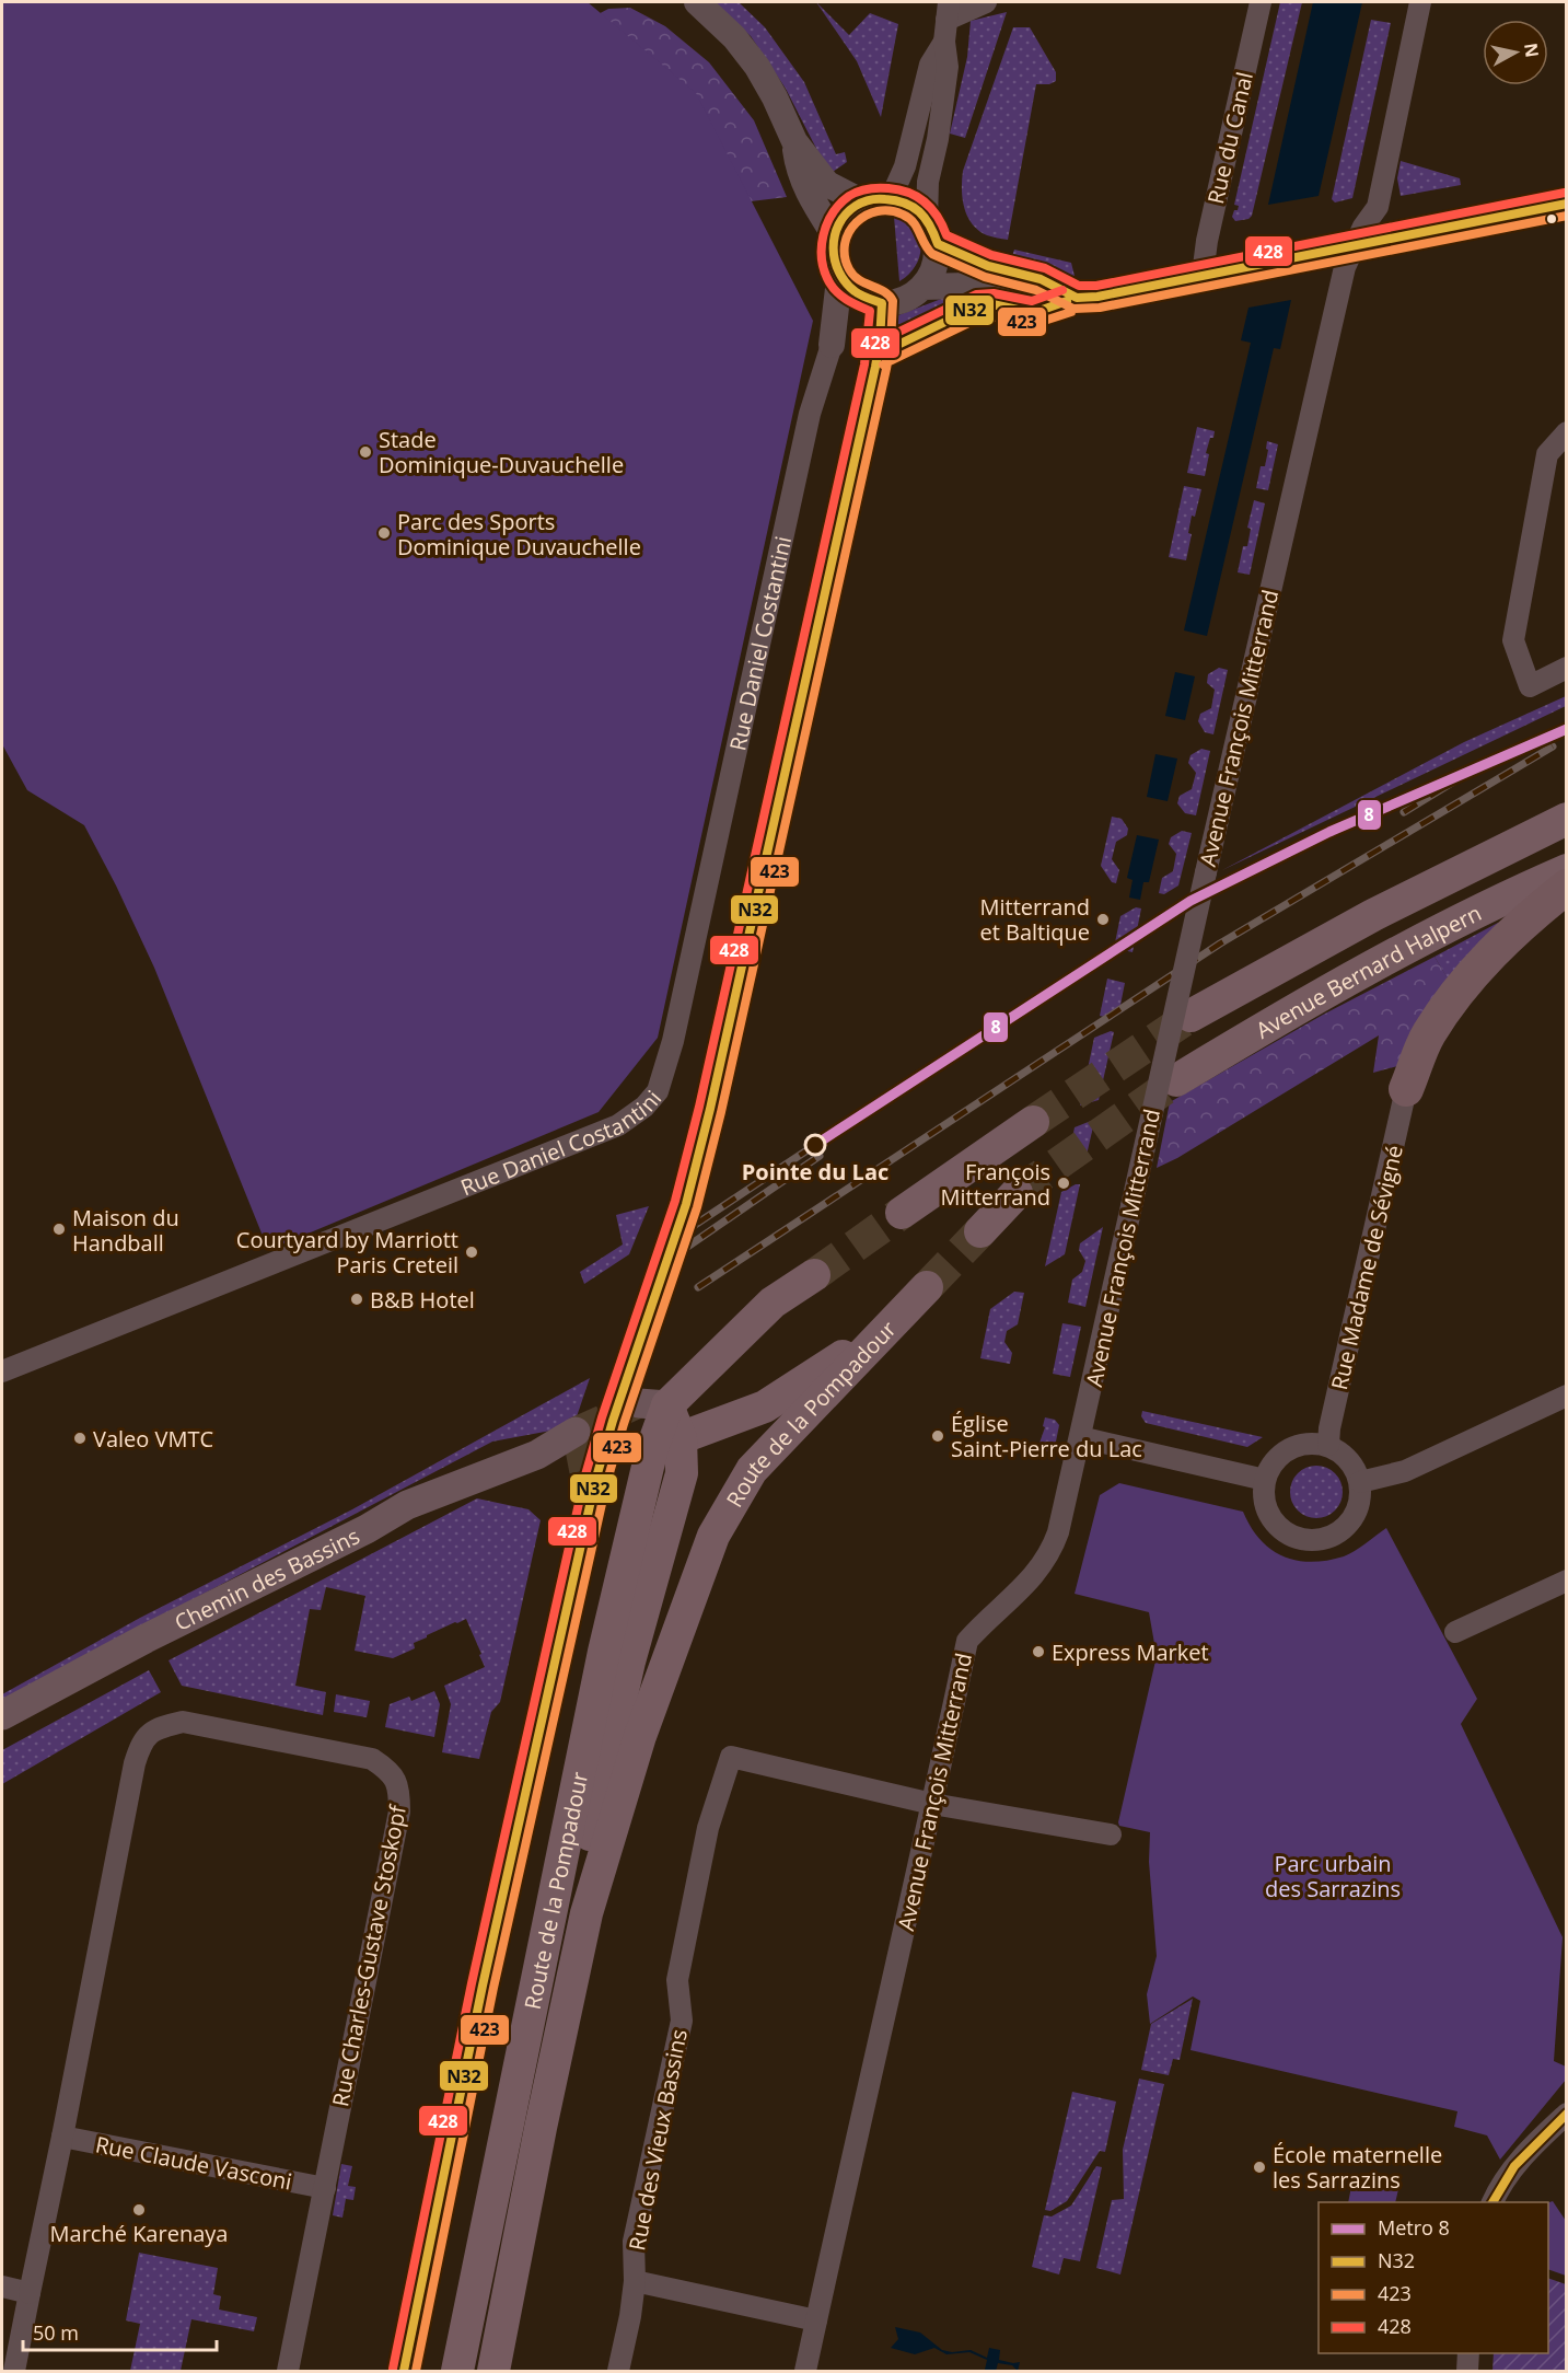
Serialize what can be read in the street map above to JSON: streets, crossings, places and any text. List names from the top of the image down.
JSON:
{
  "streets": {
    "main road": ["Avenue Bernard Halpern", "Route de la Pompadour", "Chemin des Bassins"],
    "street": [
      "Rue du Canal",
      "Rue Daniel Costantini",
      "Avenue François Mitterrand",
      "Rue Madame de Sévigné",
      "Rue Charles-Gustave Stoskopf",
      "Rue des Vieux Bassins",
      "Rue Claude Vasconi"
    ]
  },
  "crossings": [
    ["Avenue François Mitterrand", "Rue des Vieux Bassins"],
    ["Rue Charles-Gustave Stoskopf", "Rue Claude Vasconi"]
  ],
  "parks": ["Parc urbain des Sarrazins"],
  "places": [
    "Stade Dominique-Duvauchelle",
    "Parc des Sports Dominique Duvauchelle",
    "Mitterrand et Baltique",
    "Pointe du Lac",
    "François Mitterrand",
    "Maison du Handball",
    "Courtyard by Marriott Paris Creteil",
    "B&B Hotel",
    "Église Saint-Pierre du Lac",
    "Valeo VMTC",
    "Express Market",
    "École maternelle les Sarrazins",
    "Marché Karenaya"
  ],
  "lines": [
    "transit line 428",
    "transit line N32",
    "transit line 423",
    "metro line 8"
  ],
  "legend": [
    "Metro 8",
    "N32",
    "423",
    "428"
  ],
  "scale_bar": "50 m",
  "north": "right"
}
